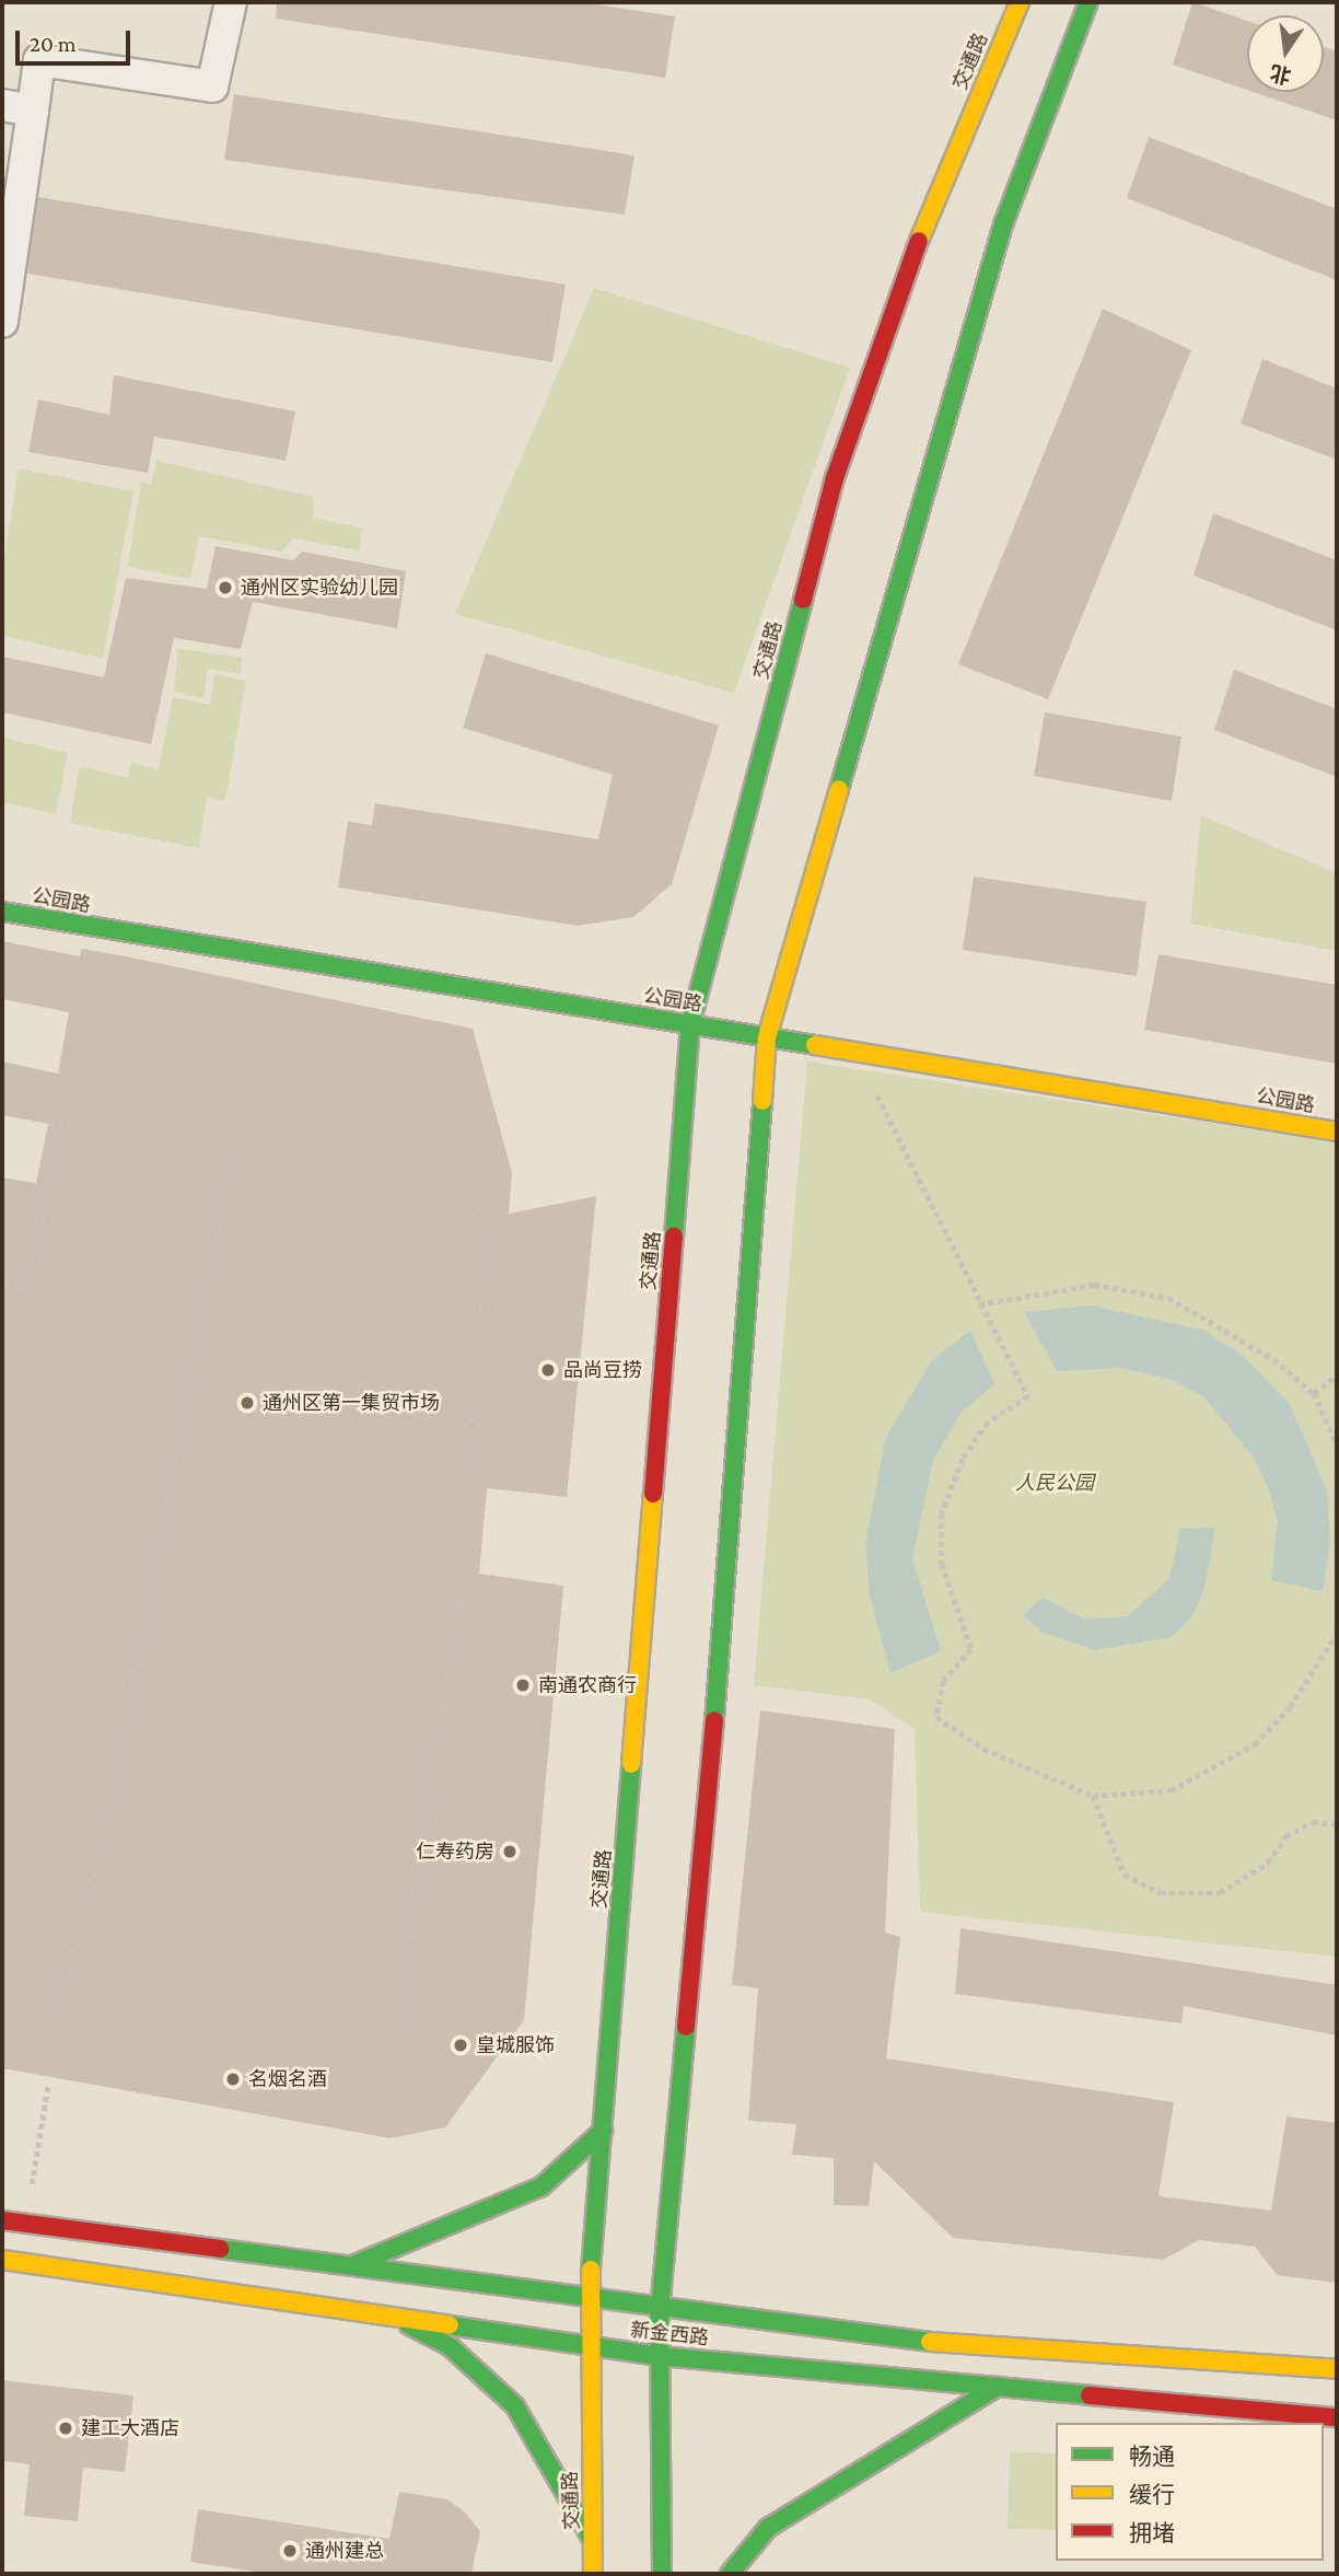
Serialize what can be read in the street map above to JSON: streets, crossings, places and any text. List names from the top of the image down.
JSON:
{
  "streets": {
    "main road": ["交通路", "公园路", "新金西路"]
  },
  "crossings": [
    ["交通路", "公园路"],
    ["交通路", "新金西路"]
  ],
  "parks": ["人民公园"],
  "places": [
    "通州区实验幼儿园",
    "品尚豆捞",
    "通州区第一集贸市场",
    "南通农商行",
    "仁寿药房",
    "皇城服饰",
    "名烟名酒",
    "建工大酒店",
    "通州建总"
  ],
  "legend": ["畅通", "缓行", "拥堵"],
  "scale_bar": "20 m",
  "north": "bottom"
}
